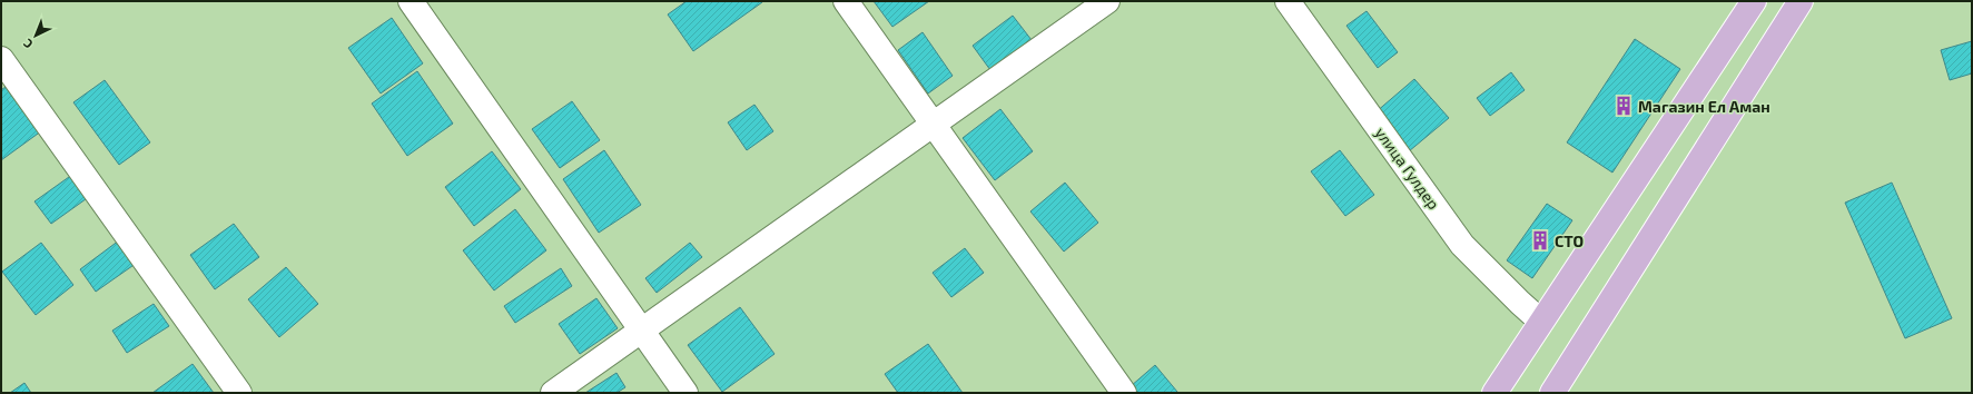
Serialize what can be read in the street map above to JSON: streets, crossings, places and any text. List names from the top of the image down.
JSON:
{
  "streets": {
    "street": ["улица Гулдер"]
  },
  "places": {
    "building": ["Магазин Ел Аман", "СТО"]
  },
  "north": "bottom left"
}
